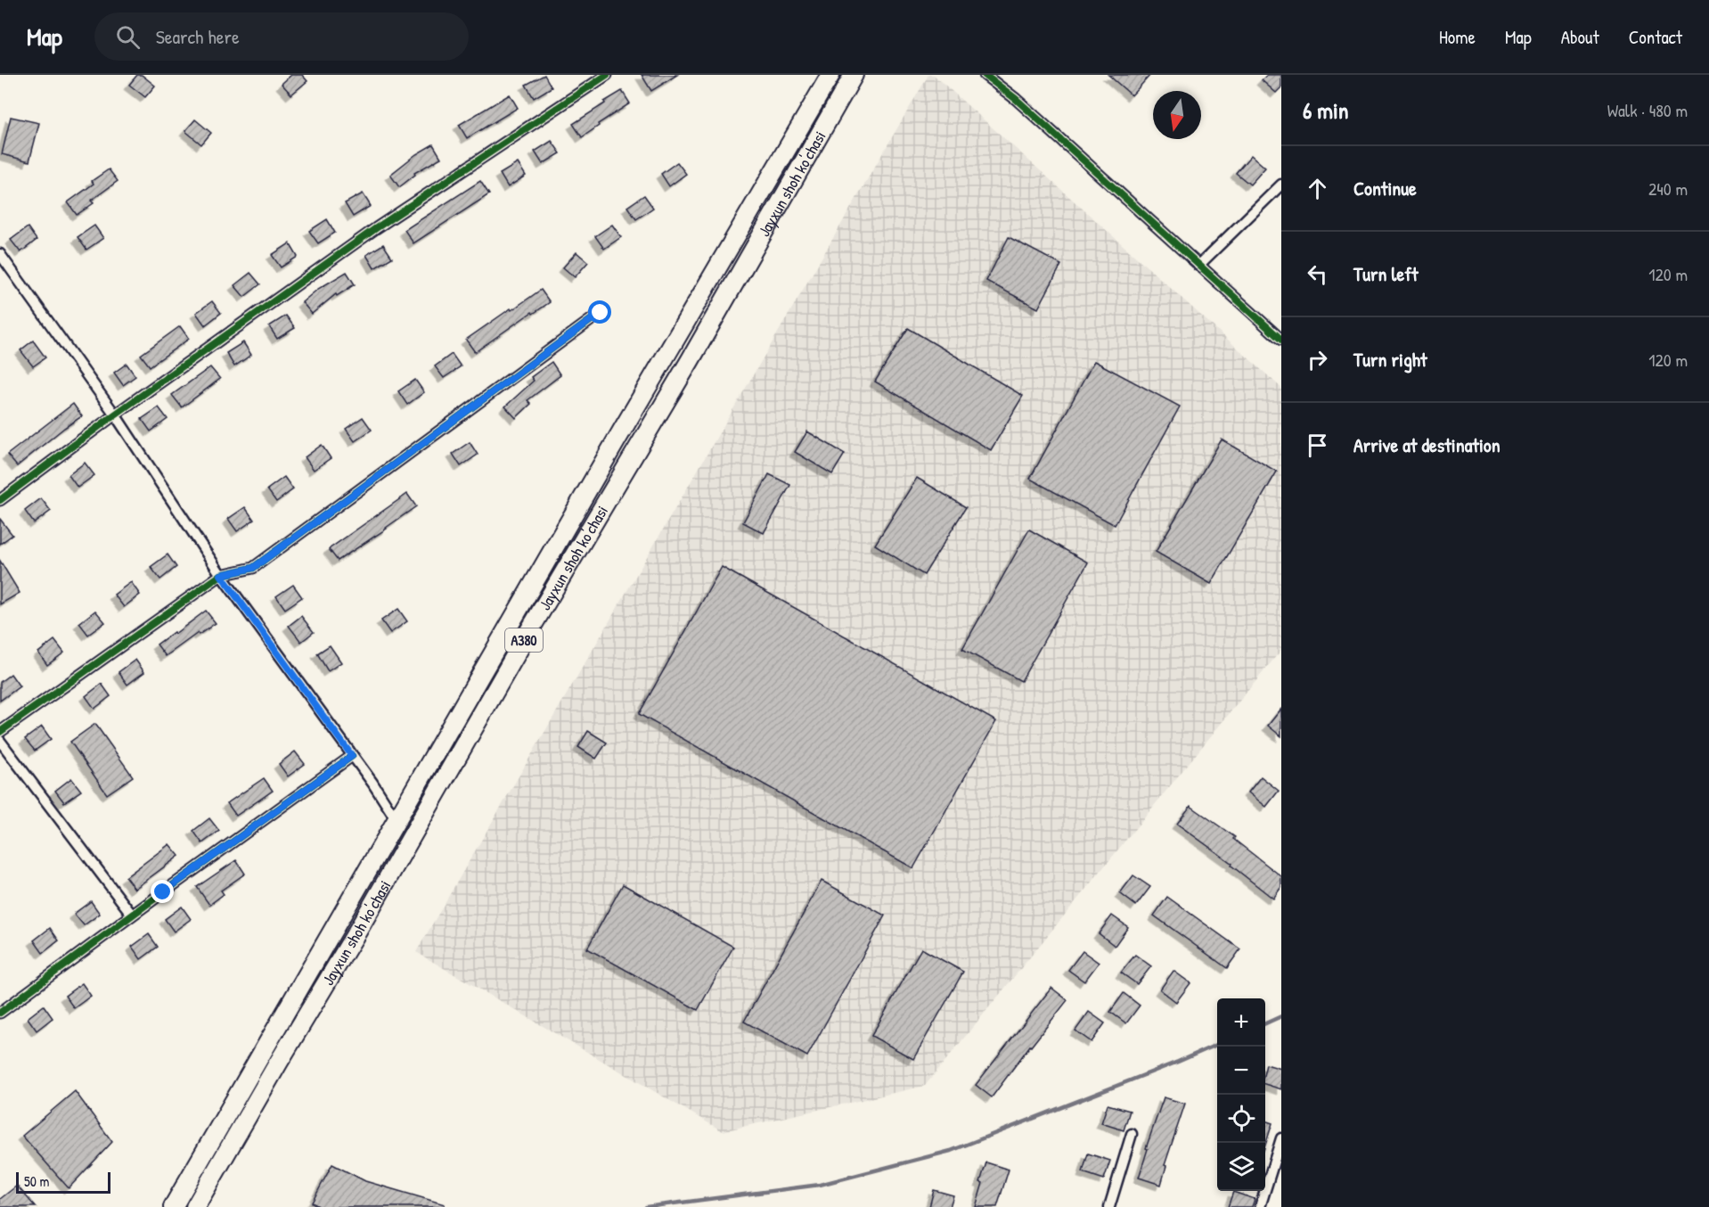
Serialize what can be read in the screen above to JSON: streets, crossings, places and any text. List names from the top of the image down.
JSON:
{
  "streets": {
    "highway": ["Jayxun shoh ko'chasi", "A380"]
  },
  "scale_bar": "50 m",
  "north": "bottom",
  "page": {
    "header": "Map",
    "search": "Search here",
    "nav": [
      "Home",
      "Map",
      "About",
      "Contact"
    ],
    "heading": ["6 min", "Walk · 480 m"],
    "list": [
      ["Continue", "240 m"],
      ["Turn left", "120 m"],
      ["Turn right", "120 m"],
      "Arrive at destination"
    ],
    "map_buttons": ["+", "−"],
    "scale": "50 m"
  }
}
